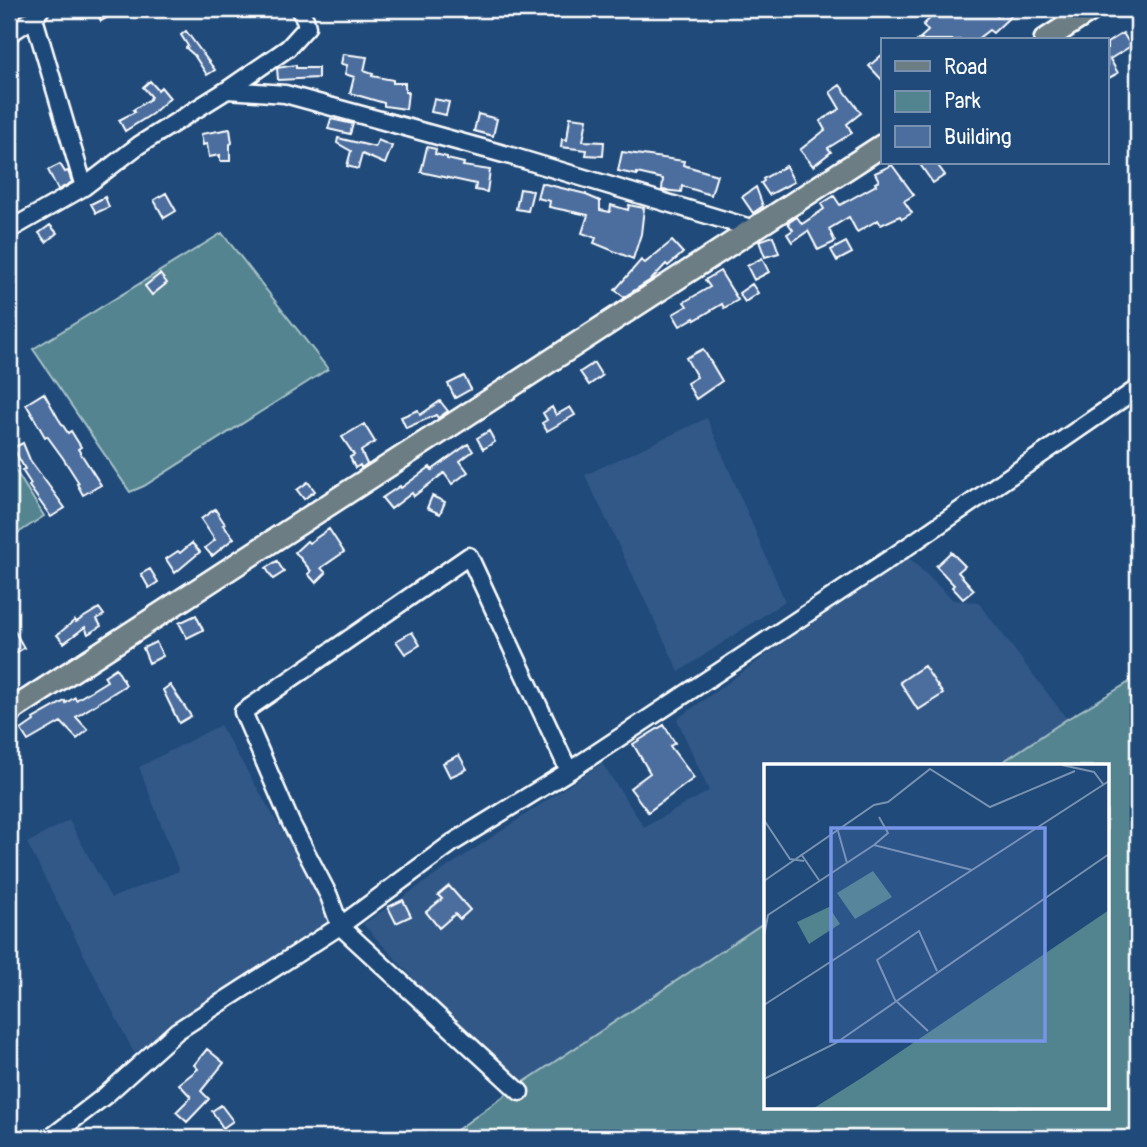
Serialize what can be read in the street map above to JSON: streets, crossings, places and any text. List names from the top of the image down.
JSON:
{
  "legend": ["Road", "Park", "Building"]
}
